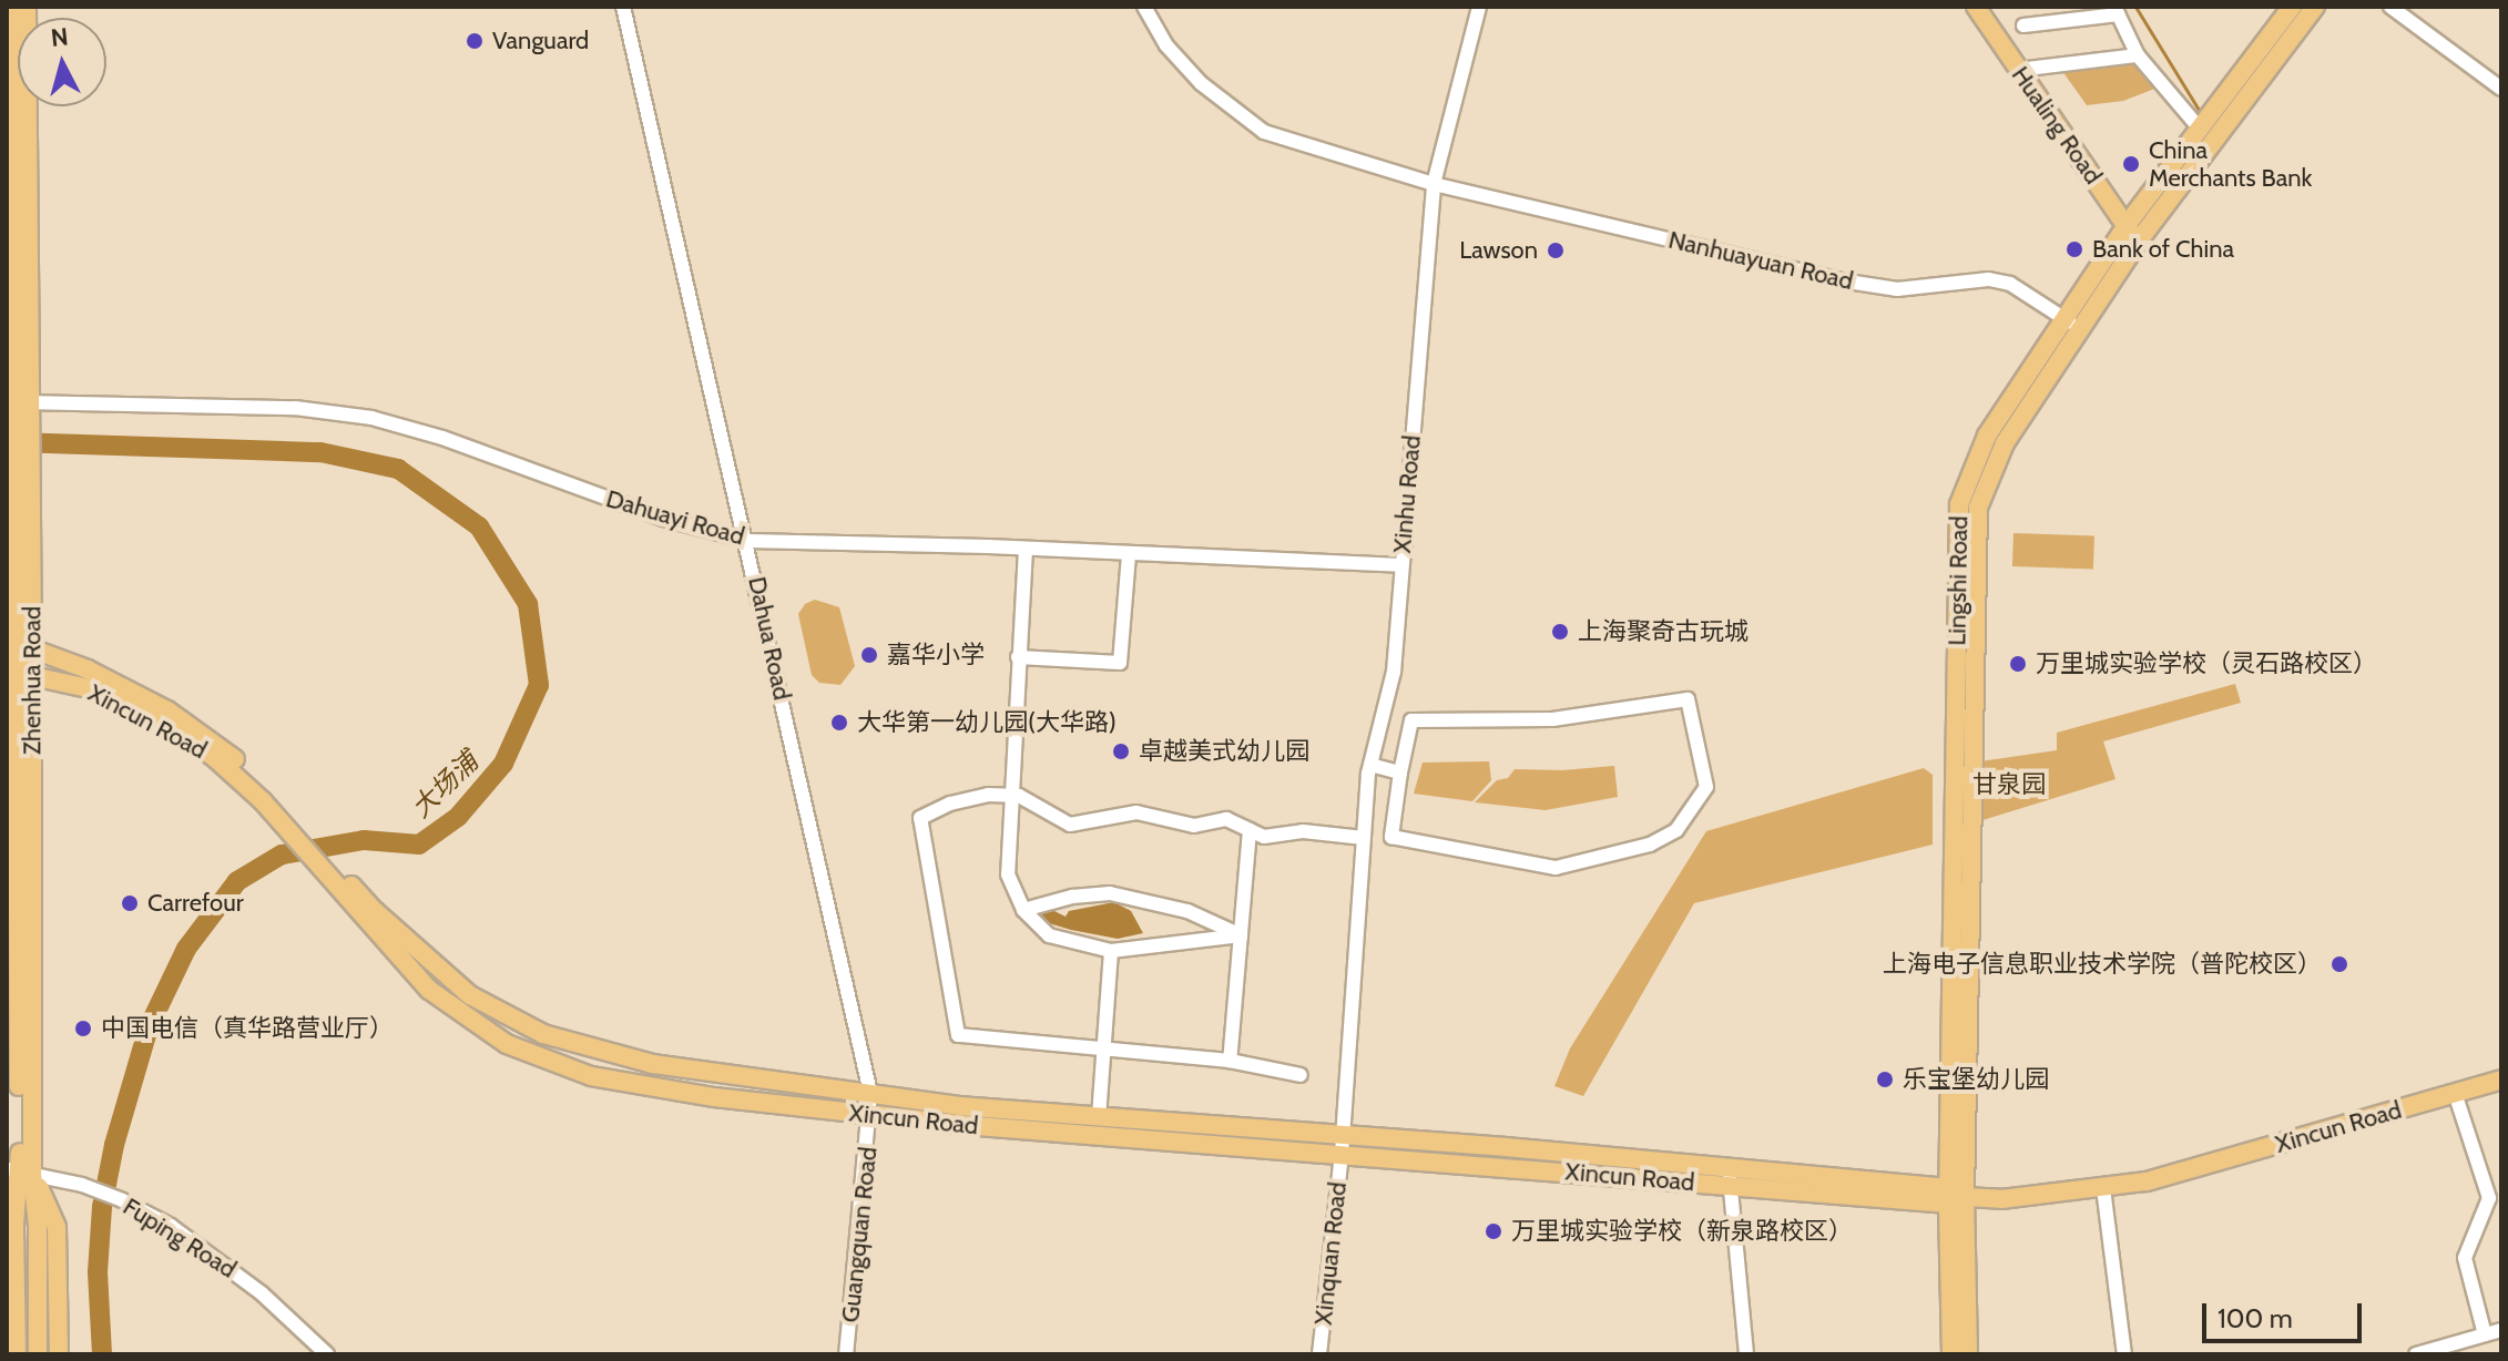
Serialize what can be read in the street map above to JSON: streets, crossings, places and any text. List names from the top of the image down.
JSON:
{
  "streets": {
    "main road": [
      "Hualing Road",
      "Lingshi Road",
      "Zhenhua Road",
      "Xincun Road"
    ],
    "street": [
      "Nanhuayuan Road",
      "Xinhu Road",
      "Dahuayi Road",
      "Dahua Road",
      "Guangquan Road",
      "Fuping Road",
      "Xinquan Road"
    ]
  },
  "crossings": [
    ["Hualing Road", "Lingshi Road"],
    ["Nanhuayuan Road", "Xinhu Road"],
    ["Nanhuayuan Road", "Lingshi Road"],
    ["Xinhu Road", "Dahuayi Road"],
    ["Xinhu Road", "Xincun Road"],
    ["Xinhu Road", "Xinquan Road"],
    ["Dahuayi Road", "Dahua Road"],
    ["Dahuayi Road", "Zhenhua Road"],
    ["Lingshi Road", "Xincun Road"],
    ["Dahua Road", "Xincun Road"],
    ["Dahua Road", "Guangquan Road"],
    ["Zhenhua Road", "Xincun Road"],
    ["Zhenhua Road", "Fuping Road"],
    ["Xincun Road", "Guangquan Road"],
    ["Xincun Road", "Xinquan Road"]
  ],
  "water": ["大场浦"],
  "parks": ["甘泉园"],
  "places": [
    "Vanguard",
    "China Merchants Bank",
    "Bank of China",
    "Lawson",
    "上海聚奇古玩城",
    "嘉华小学",
    "万里城实验学校（灵石路校区）",
    "大华第一幼儿园(大华路)",
    "卓越美式幼儿园",
    "Carrefour",
    "上海电子信息职业技术学院（普陀校区）",
    "中国电信（真华路营业厅）",
    "乐宝堡幼儿园",
    "万里城实验学校（新泉路校区）"
  ],
  "scale_bar": "100 m",
  "north": "top"
}
